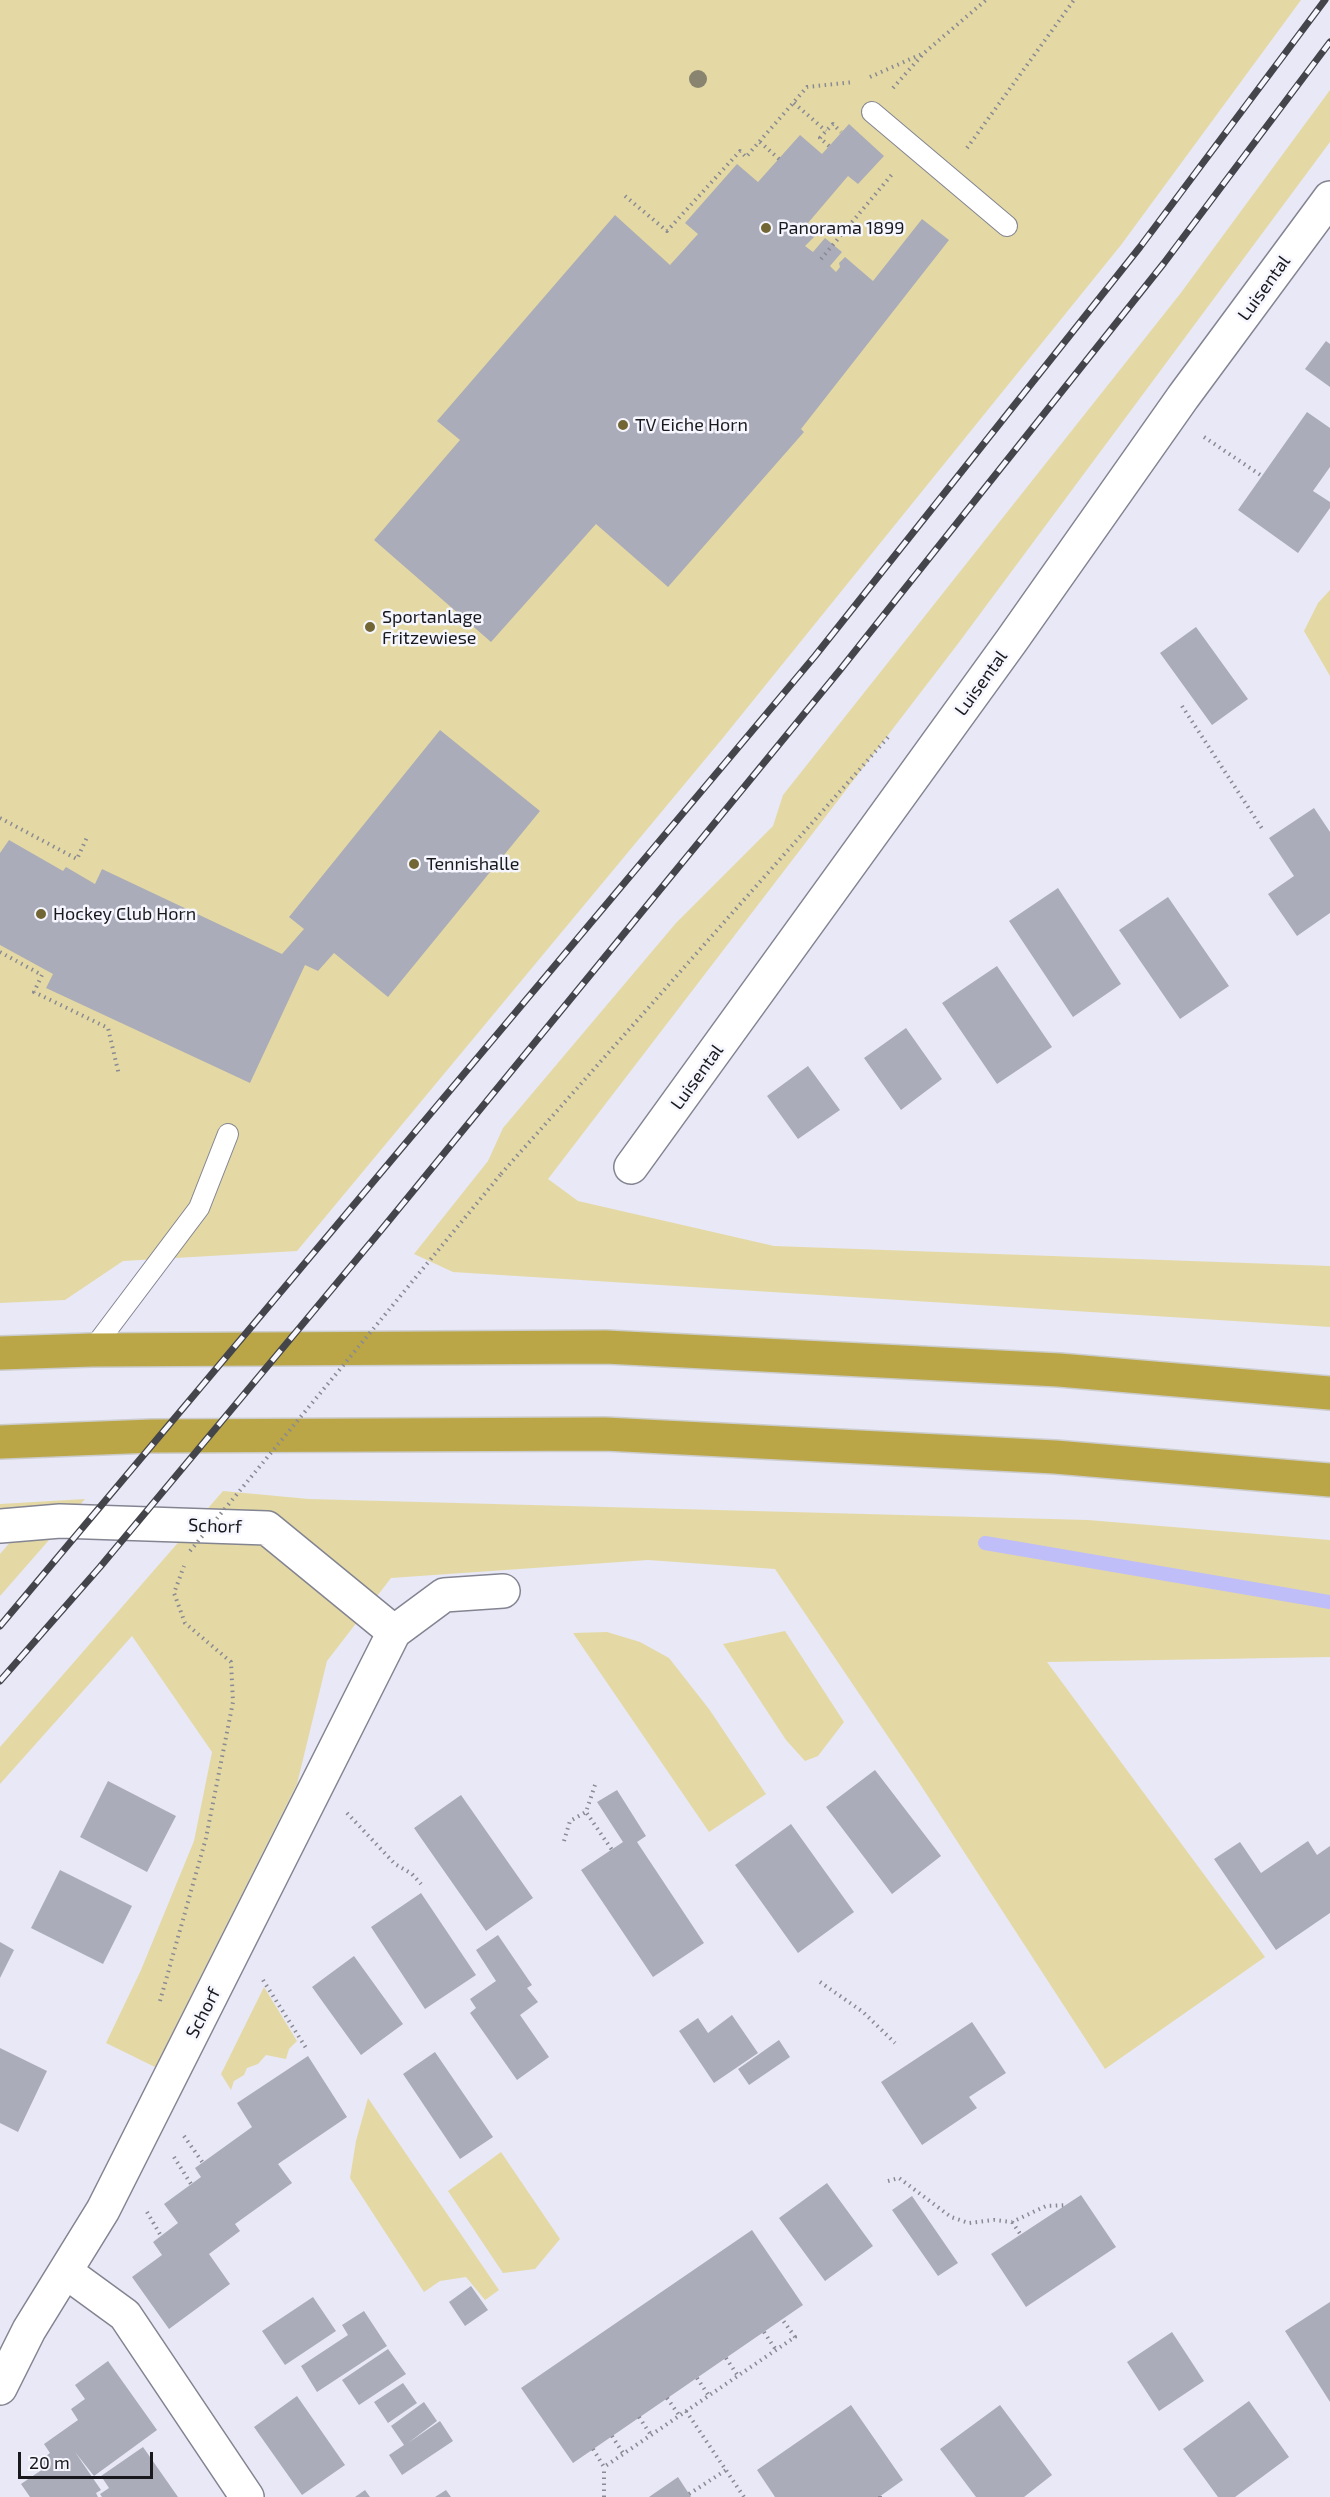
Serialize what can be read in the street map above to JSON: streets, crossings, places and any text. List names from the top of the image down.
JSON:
{
  "streets": {
    "street": ["Luisental", "Schorf"]
  },
  "places": [
    "Panorama 1899",
    "TV Eiche Horn",
    "Sportanlage Fritzewiese",
    "Tennishalle",
    "Hockey Club Horn"
  ],
  "scale_bar": "20 m"
}
